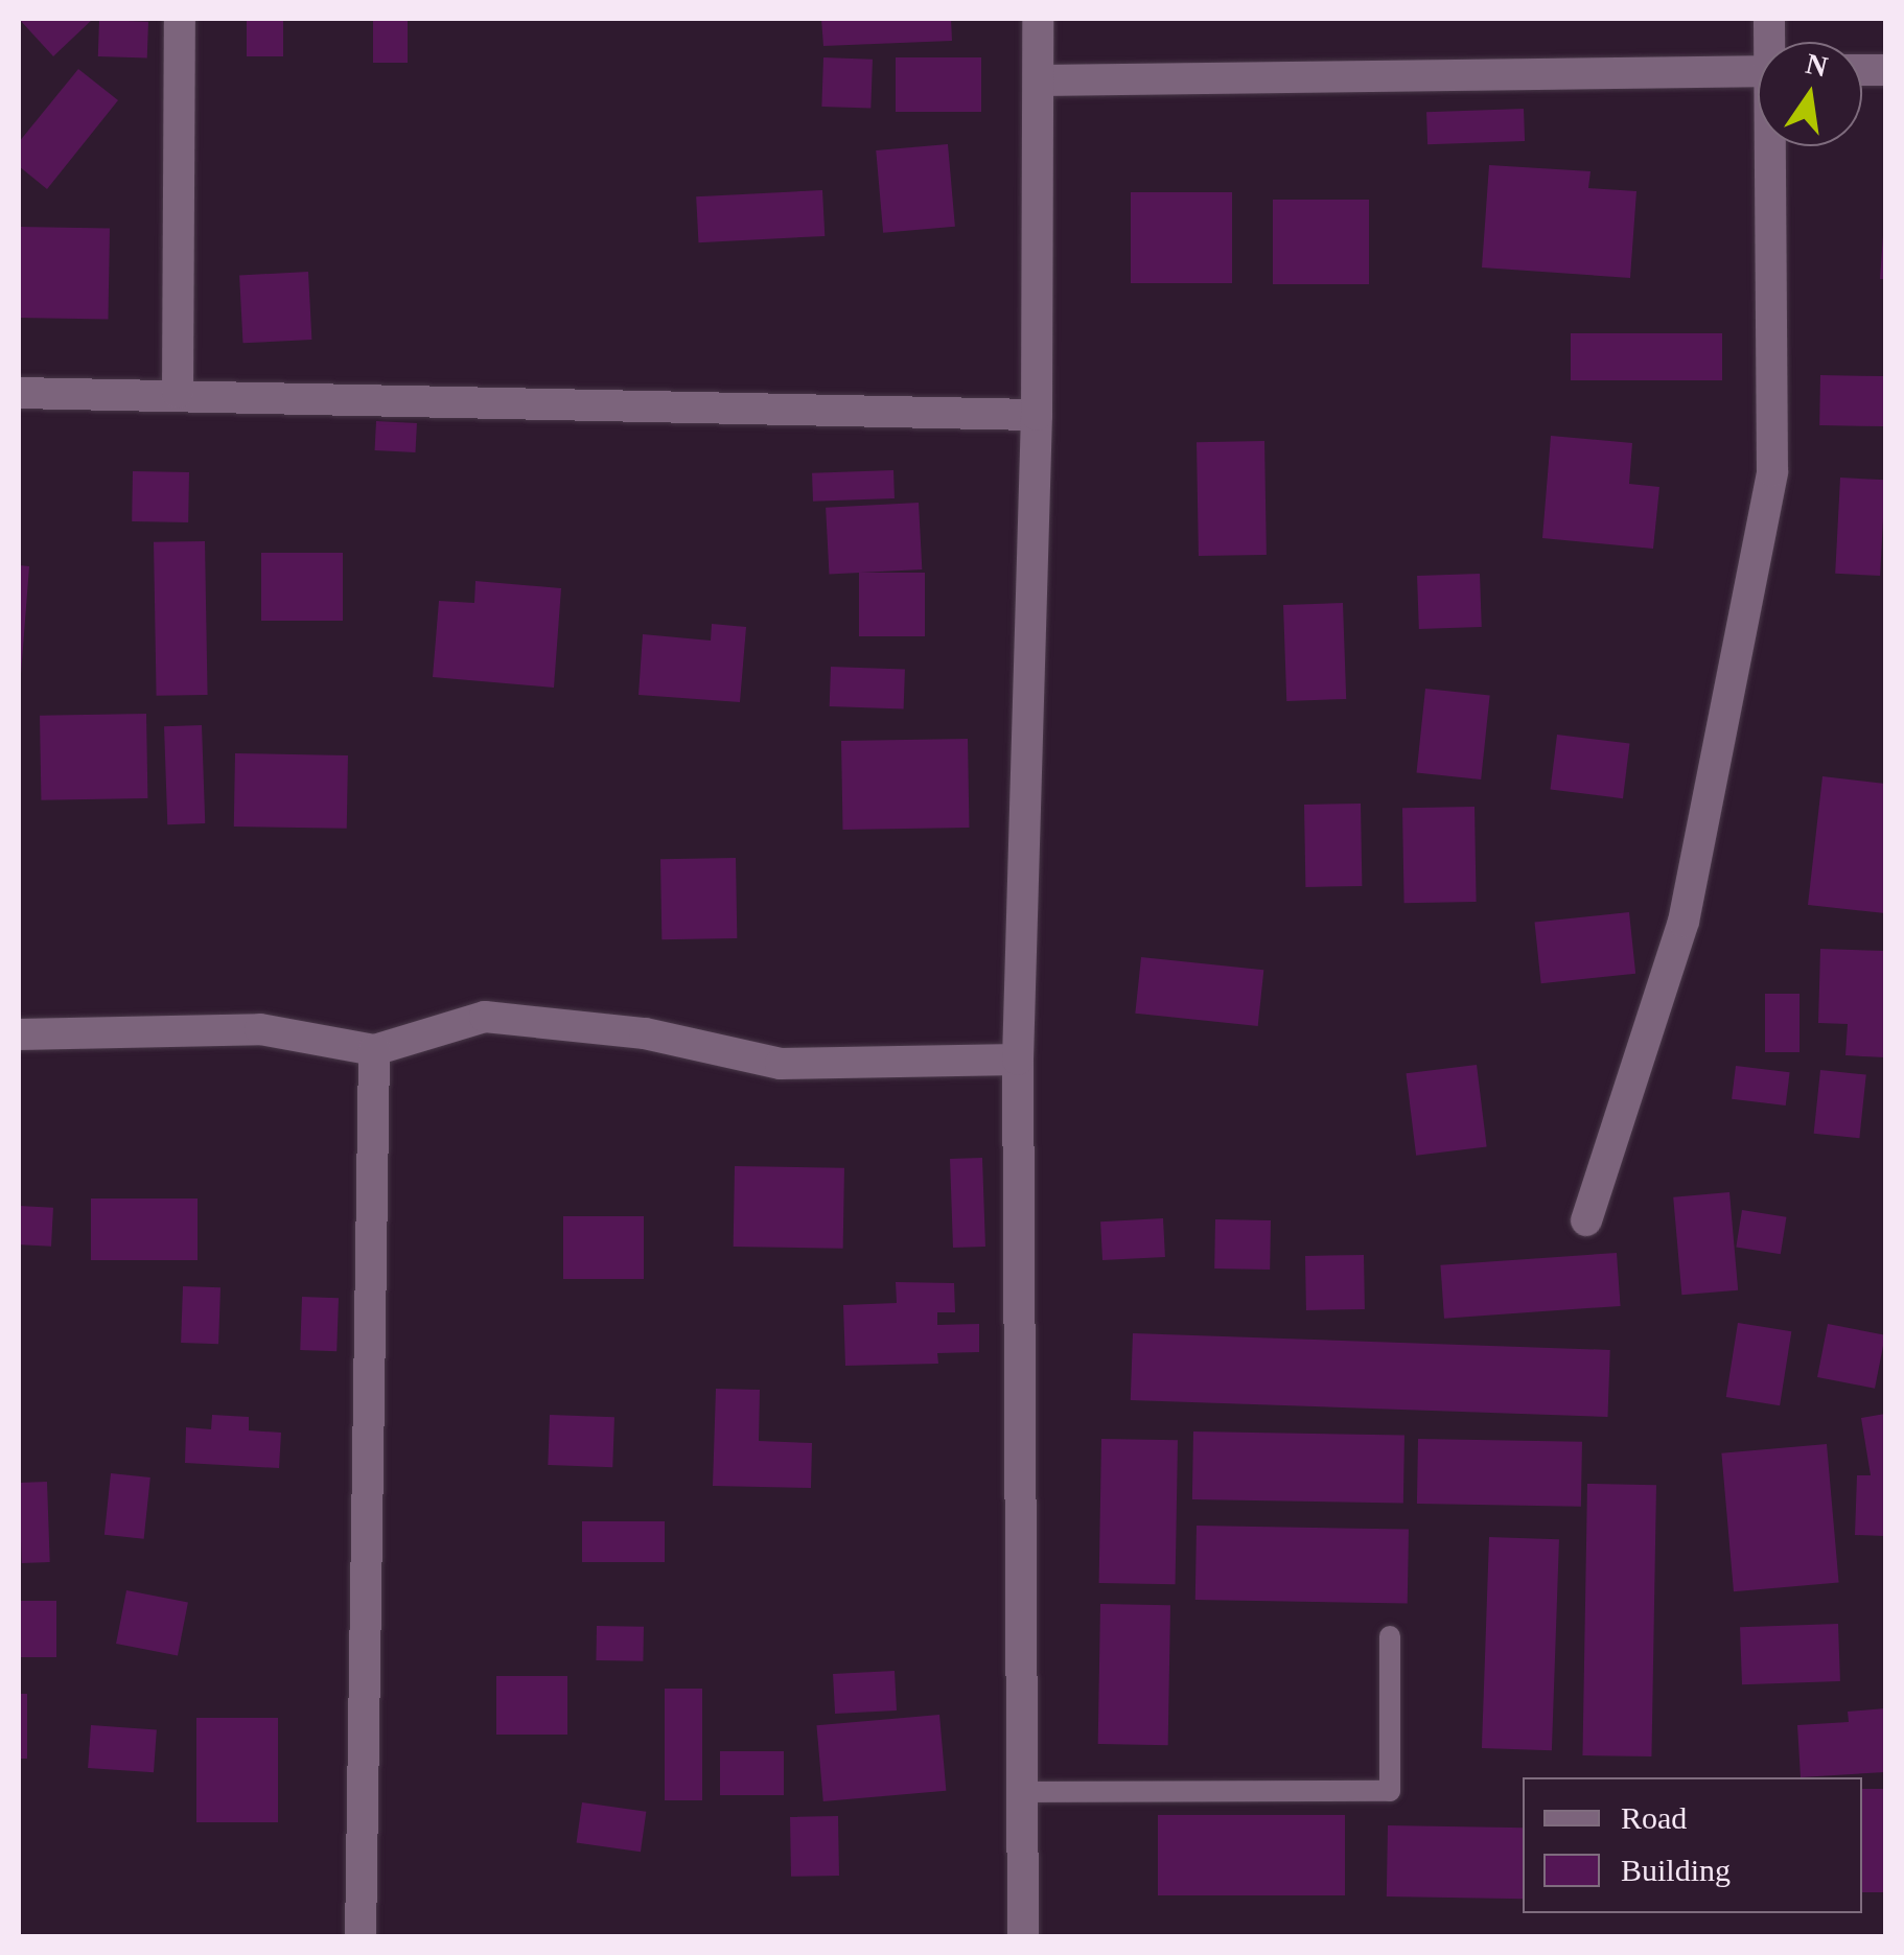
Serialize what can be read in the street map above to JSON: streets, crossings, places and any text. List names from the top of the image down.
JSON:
{
  "legend": ["Road", "Building"],
  "north": "top"
}
